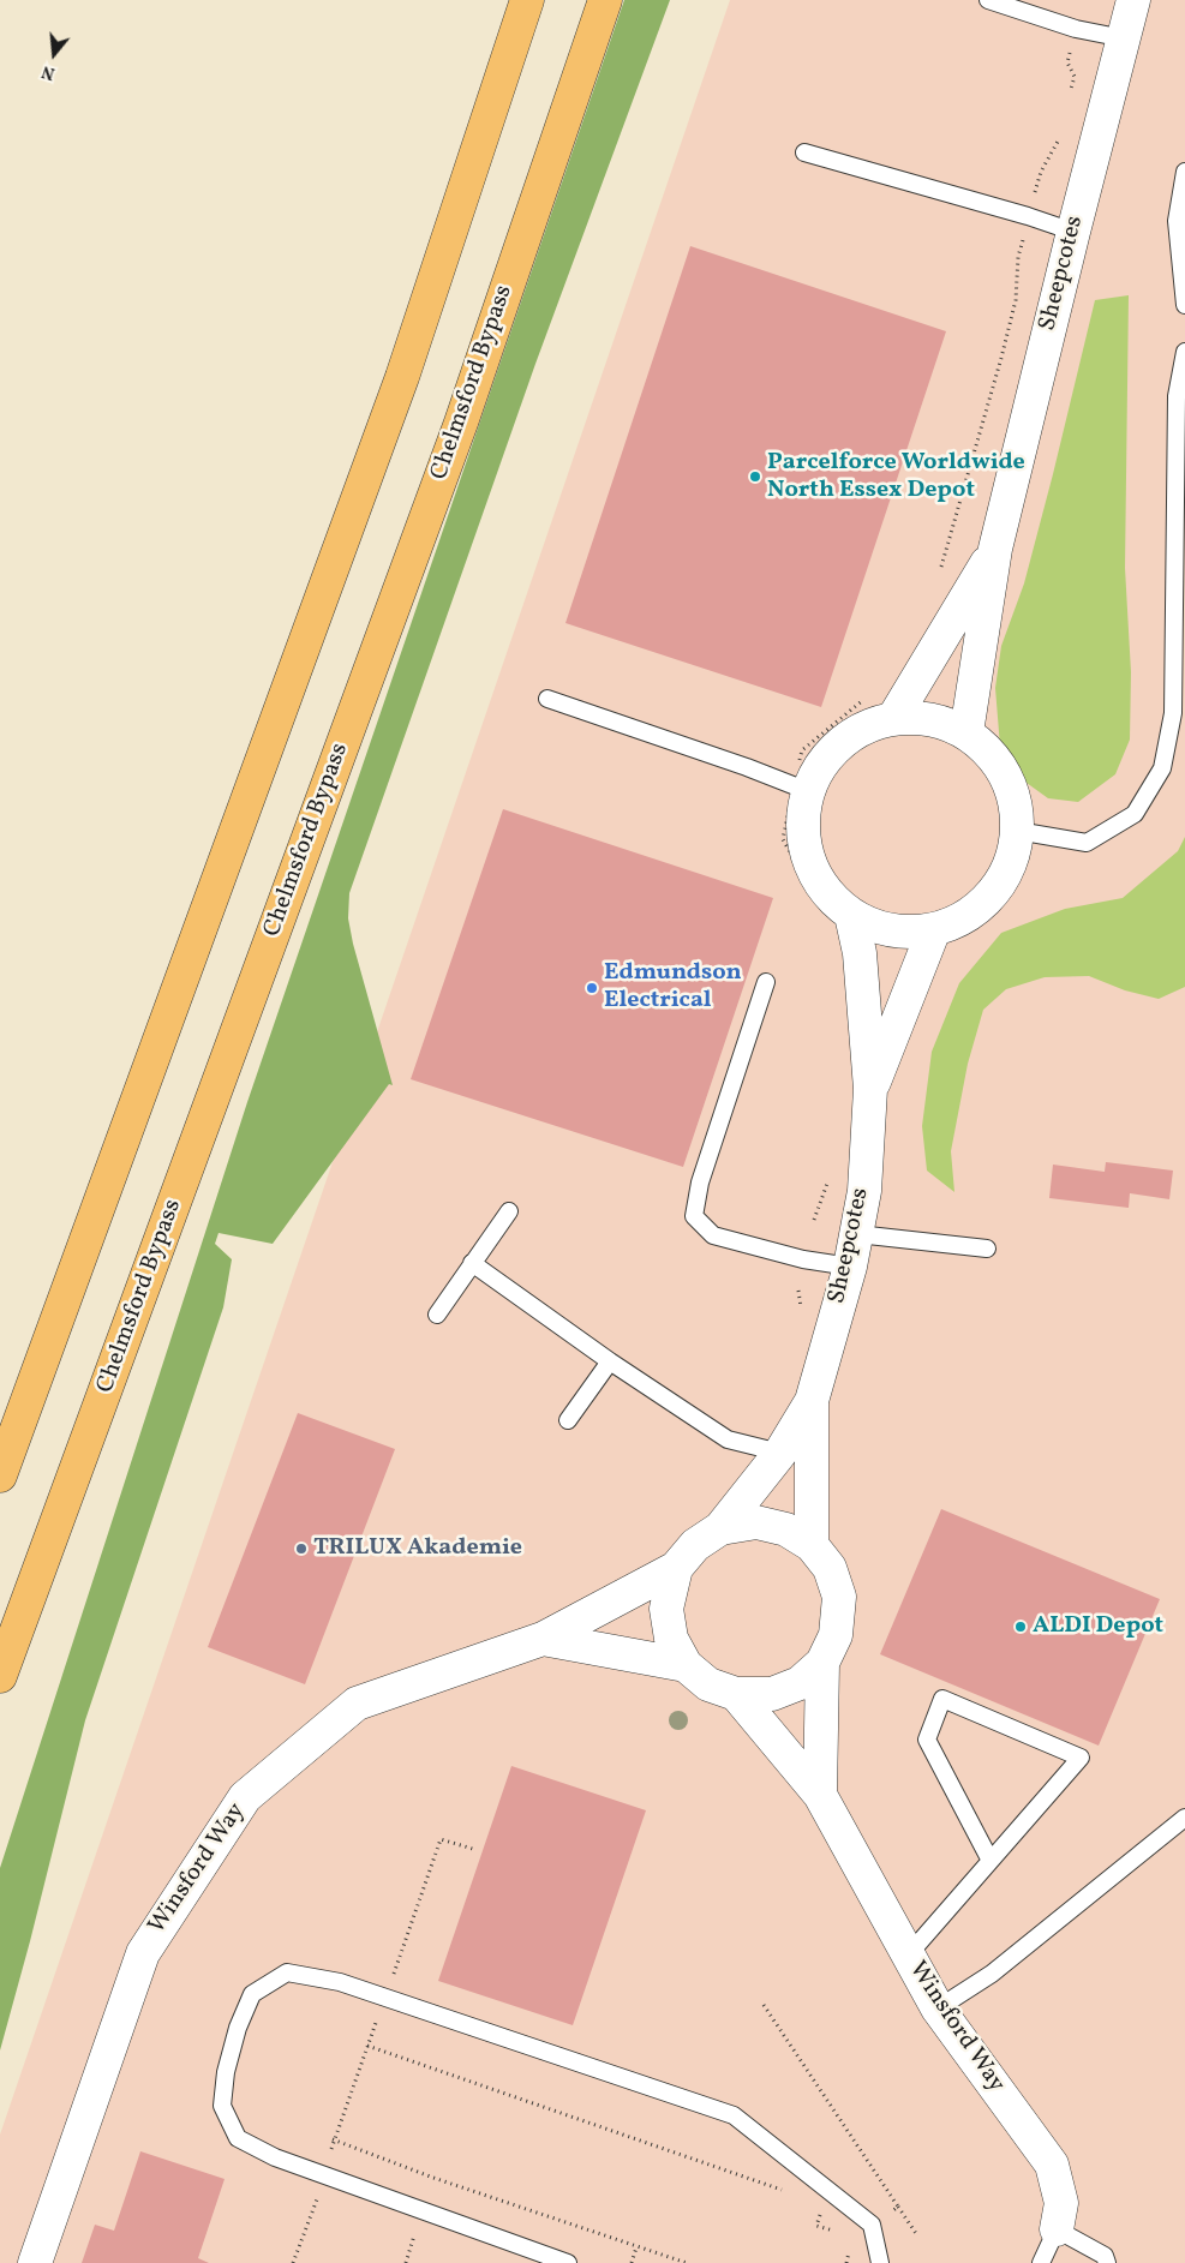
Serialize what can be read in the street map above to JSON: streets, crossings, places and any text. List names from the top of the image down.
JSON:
{
  "streets": {
    "highway": ["Chelmsford Bypass"],
    "street": ["Sheepcotes", "Winsford Way"]
  },
  "crossings": [
    ["Sheepcotes", "Winsford Way"]
  ],
  "places": [
    "Parcelforce Worldwide North Essex Depot",
    "Edmundson Electrical",
    "TRILUX Akademie",
    "ALDI Depot"
  ],
  "north": "bottom"
}
